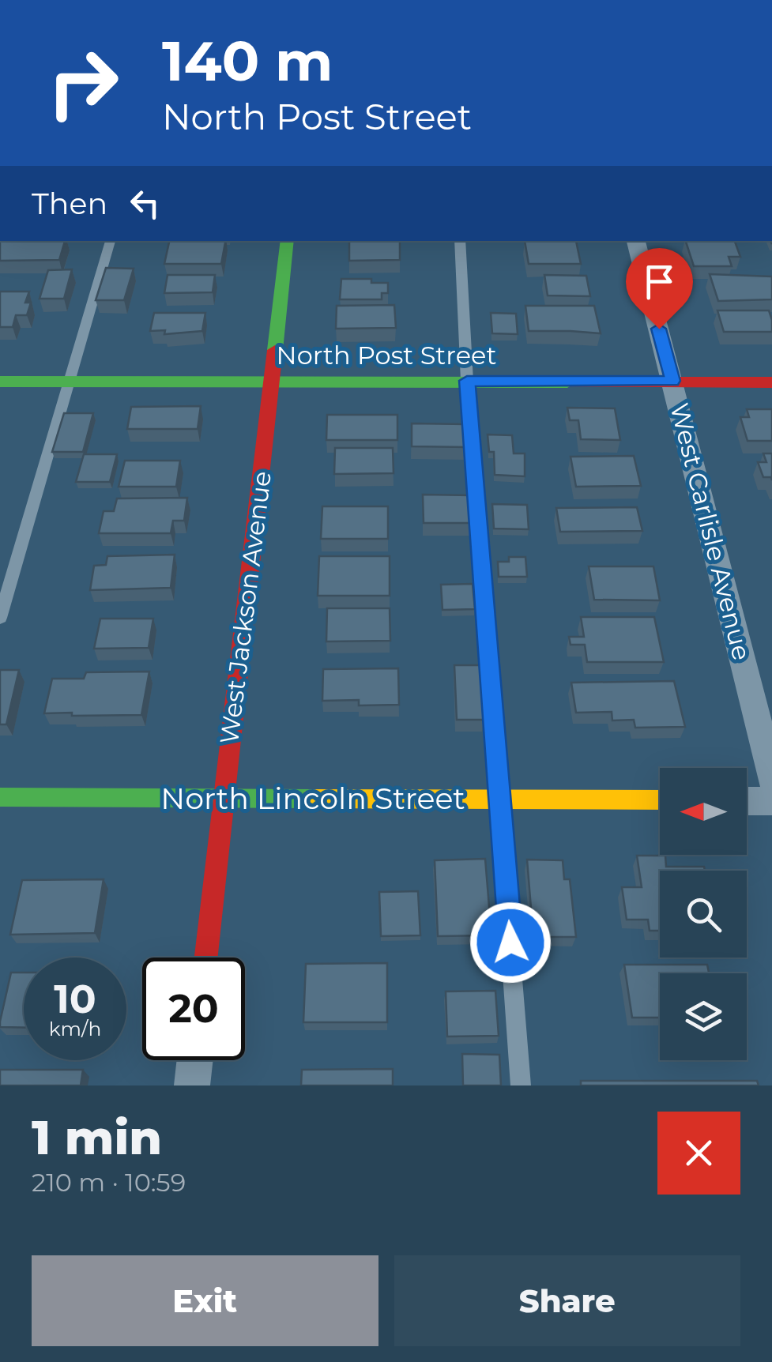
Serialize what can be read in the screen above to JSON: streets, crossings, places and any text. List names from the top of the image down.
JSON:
{
  "streets": {
    "street": [
      "North Post Street",
      "West Carlisle Avenue",
      "West Jackson Avenue",
      "North Lincoln Street"
    ]
  },
  "crossings": [
    ["North Post Street", "West Carlisle Avenue"],
    ["North Post Street", "West Jackson Avenue"],
    ["West Jackson Avenue", "North Lincoln Street"]
  ],
  "north": "left",
  "page": {
    "turn": ["140 m", "North Post Street"],
    "then": "Then",
    "speed": "10 km/h",
    "limit": "20",
    "heading": ["1 min", "210 m · 10:59"],
    "buttons": ["Exit", "Share"]
  }
}
